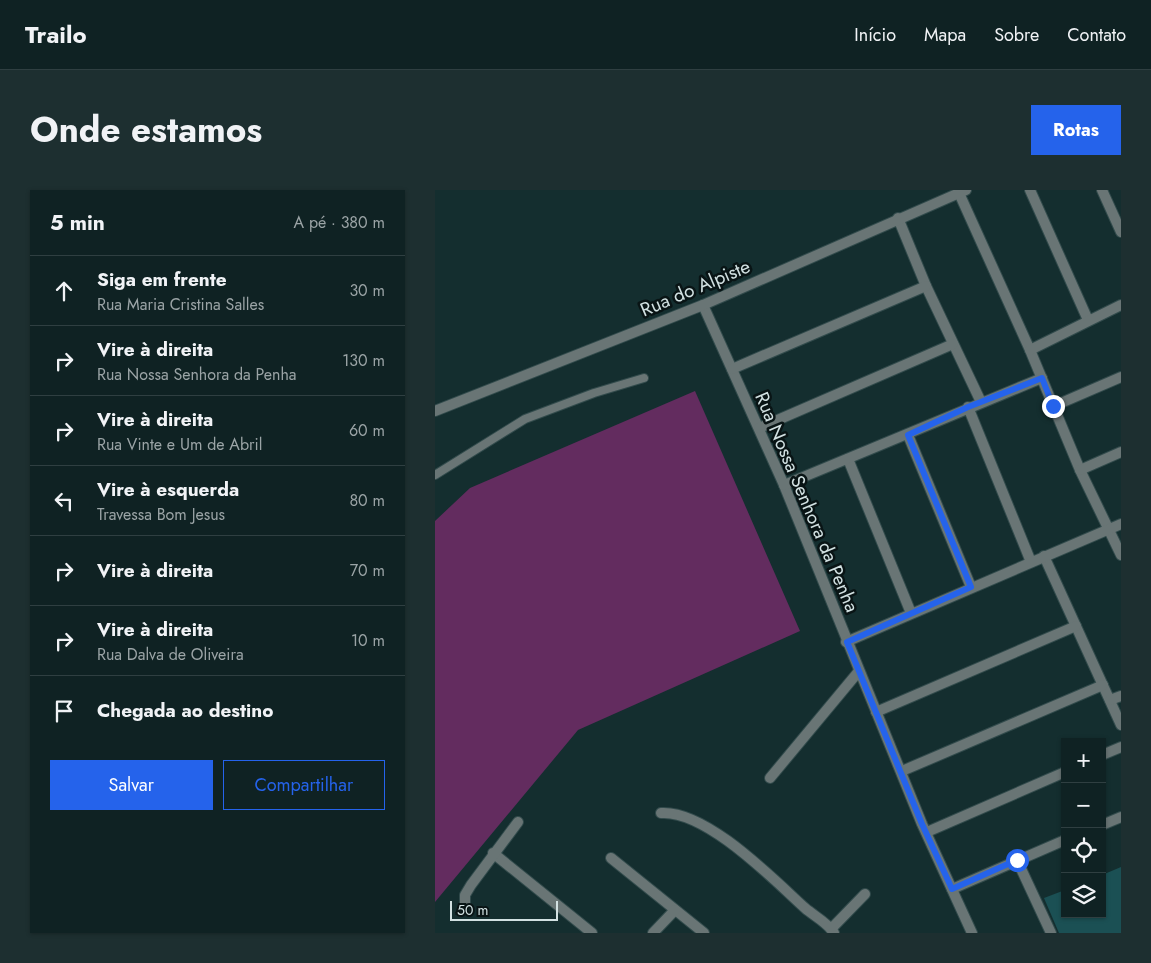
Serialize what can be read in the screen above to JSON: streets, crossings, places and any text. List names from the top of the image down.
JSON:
{
  "streets": {
    "street": ["Rua do Alpiste", "Rua Nossa Senhora da Penha"]
  },
  "crossings": [
    ["Rua do Alpiste", "Rua Nossa Senhora da Penha"]
  ],
  "scale_bar": "50 m",
  "page": {
    "header": "Trailo",
    "nav": [
      "Início",
      "Mapa",
      "Sobre",
      "Contato"
    ],
    "title": "Onde estamos",
    "buttons": [
      "Rotas",
      ["Salvar", "Compartilhar"]
    ],
    "heading": ["5 min", "A pé · 380 m"],
    "list": [
      ["Siga em frente", "Rua Maria Cristina Salles", "30 m"],
      ["Vire à direita", "Rua Nossa Senhora da Penha", "130 m"],
      ["Vire à direita", "Rua Vinte e Um de Abril", "60 m"],
      ["Vire à esquerda", "Travessa Bom Jesus", "80 m"],
      ["Vire à direita", "70 m"],
      ["Vire à direita", "Rua Dalva de Oliveira", "10 m"],
      "Chegada ao destino"
    ],
    "map_buttons": ["+", "−"],
    "scale": "50 m"
  }
}
